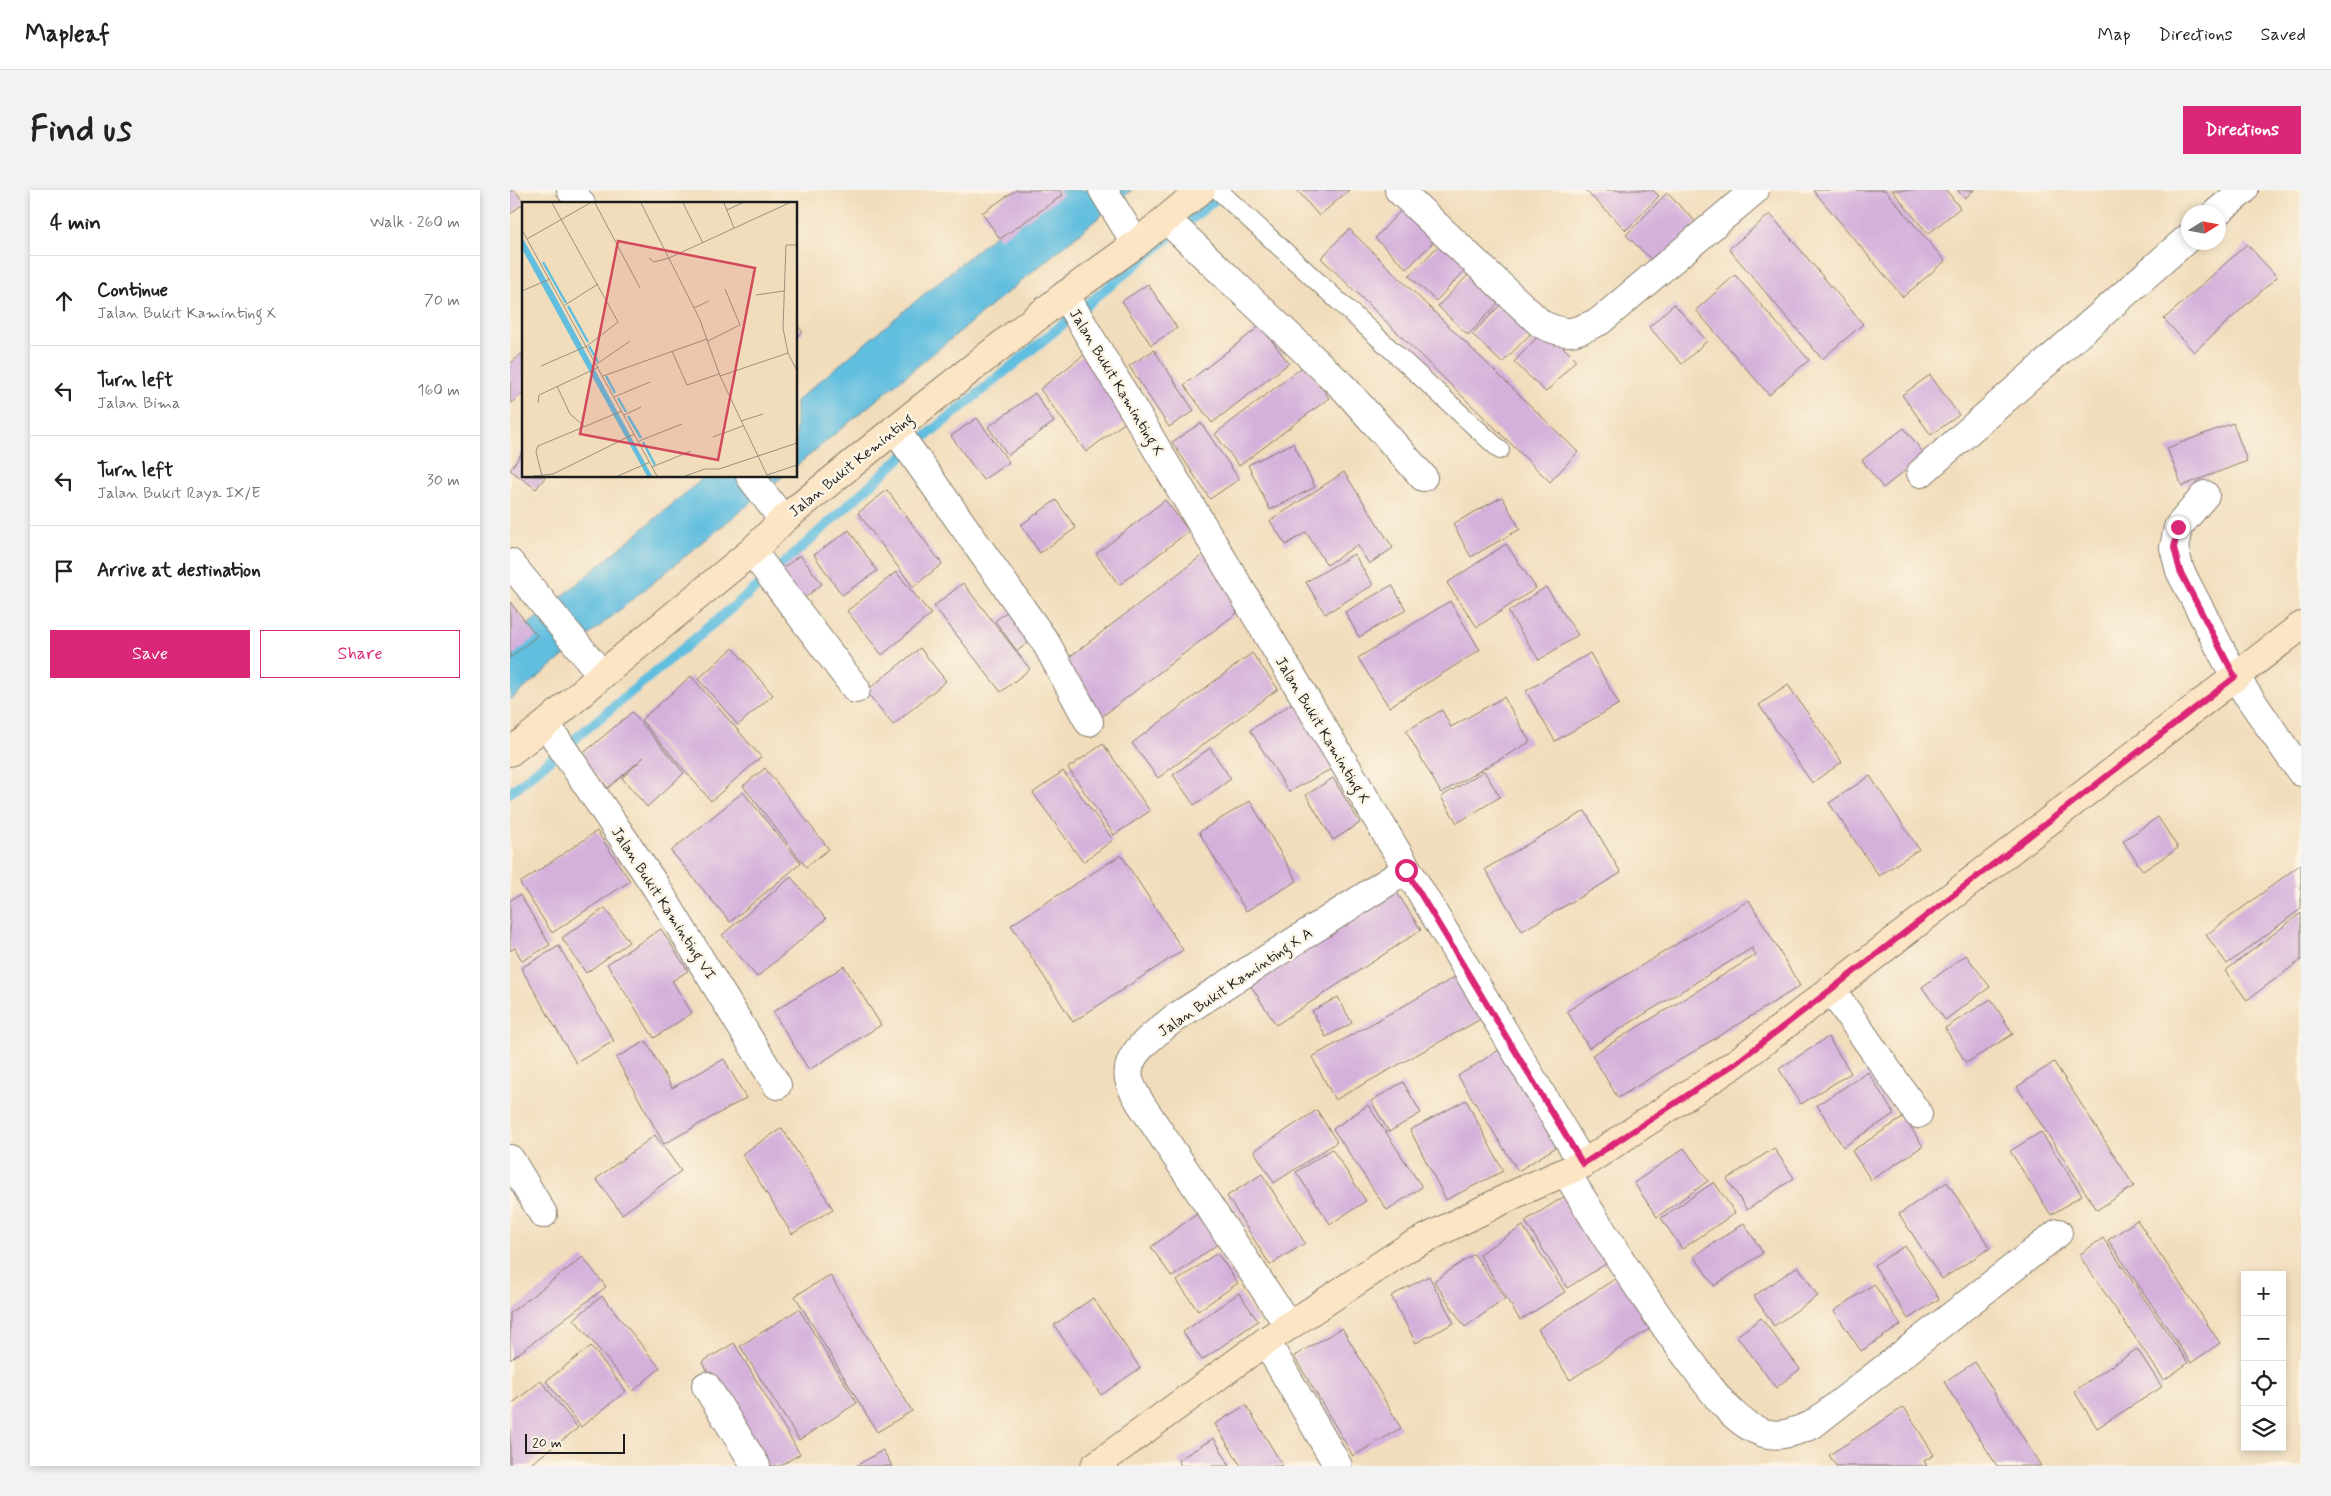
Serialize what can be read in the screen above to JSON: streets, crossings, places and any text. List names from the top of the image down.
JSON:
{
  "streets": {
    "street": [
      "Jalan Bukit Kaminting X",
      "Jalan Bukit Keminting",
      "Jalan Bukit Kaminting VI",
      "Jalan Bukit Kaminting X A"
    ]
  },
  "crossings": [
    ["Jalan Bukit Kaminting X", "Jalan Bukit Keminting"],
    ["Jalan Bukit Kaminting X", "Jalan Bukit Kaminting X A"],
    ["Jalan Bukit Keminting", "Jalan Bukit Kaminting VI"]
  ],
  "scale_bar": "20 m",
  "north": "right",
  "page": {
    "header": "Mapleaf",
    "nav": ["Map", "Directions", "Saved"],
    "buttons": [
      "Directions",
      ["Save", "Share"]
    ],
    "title": "Find us",
    "heading": ["4 min", "Walk · 260 m"],
    "list": [
      ["Continue", "Jalan Bukit Kaminting X", "70 m"],
      ["Turn left", "Jalan Bima", "160 m"],
      ["Turn left", "Jalan Bukit Raya IX/E", "30 m"],
      "Arrive at destination"
    ],
    "map_buttons": ["+", "−"],
    "scale": "20 m"
  }
}
